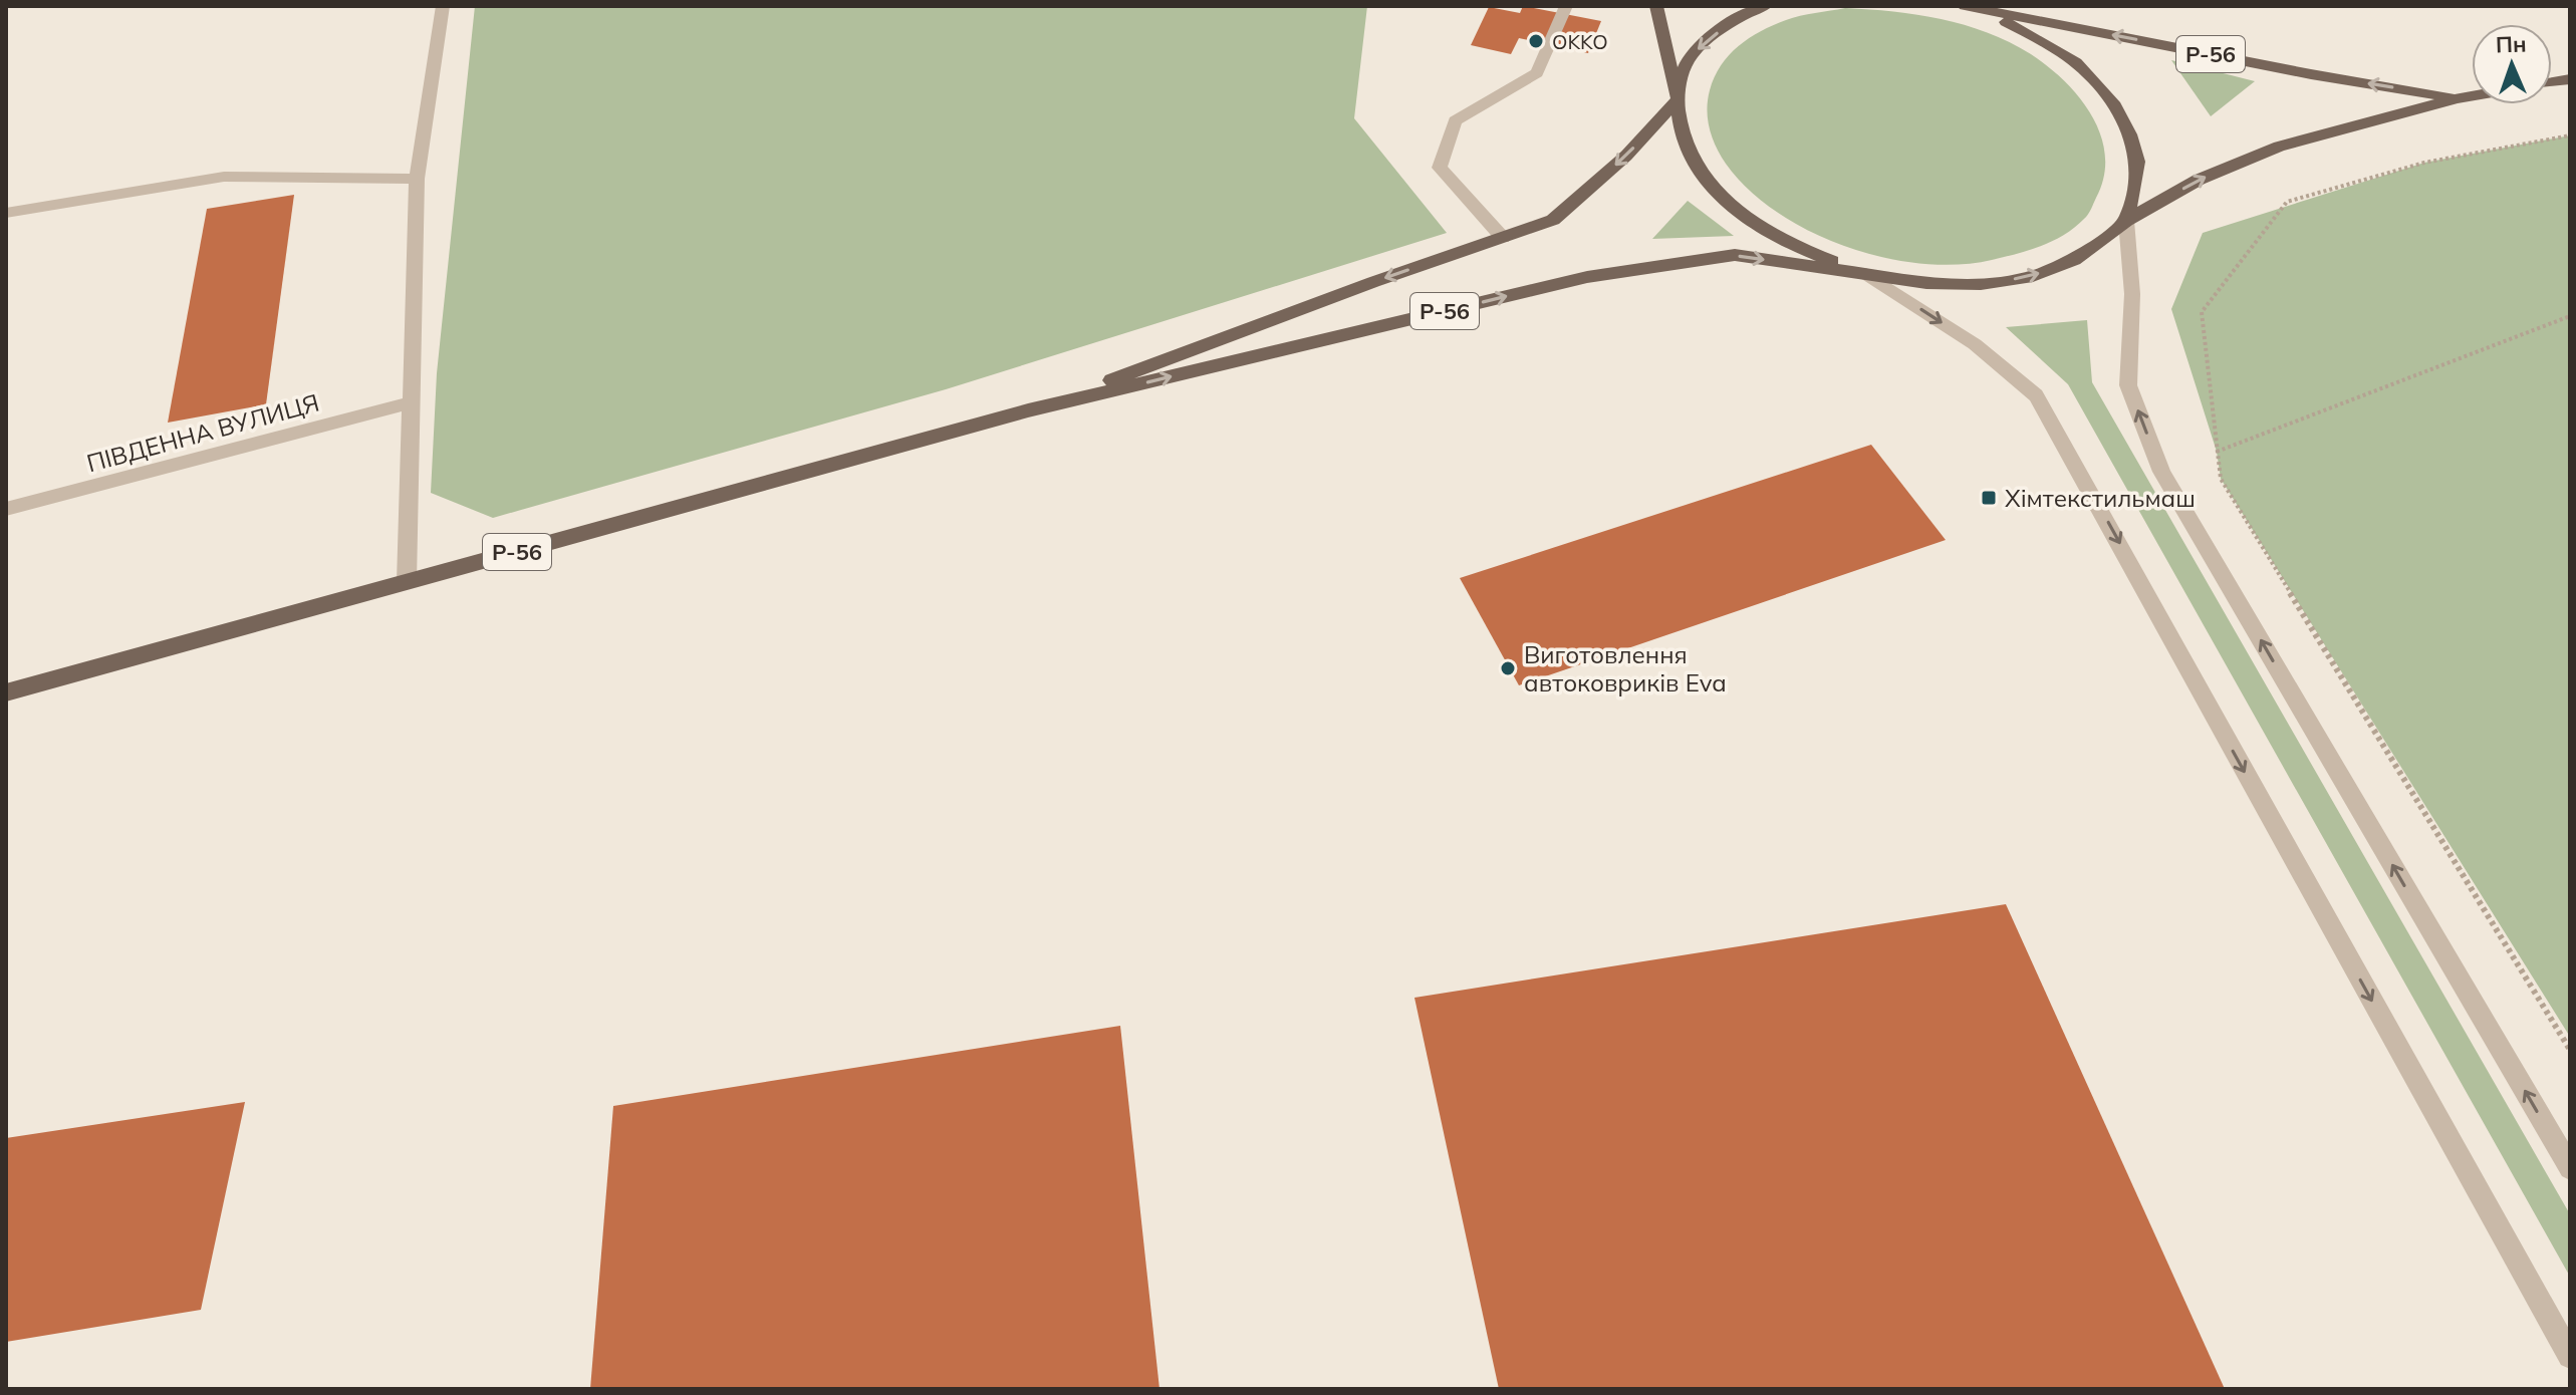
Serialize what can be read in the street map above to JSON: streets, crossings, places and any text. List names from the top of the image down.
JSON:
{
  "streets": {
    "main road": ["Р-56"],
    "street": ["ПІВДЕННА ВУЛИЦЯ"]
  },
  "places": {
    "other": ["OKKO", "Виготовлення автоковриків Eva"],
    "transit": ["Хімтекстильмаш"]
  },
  "north": "top"
}
